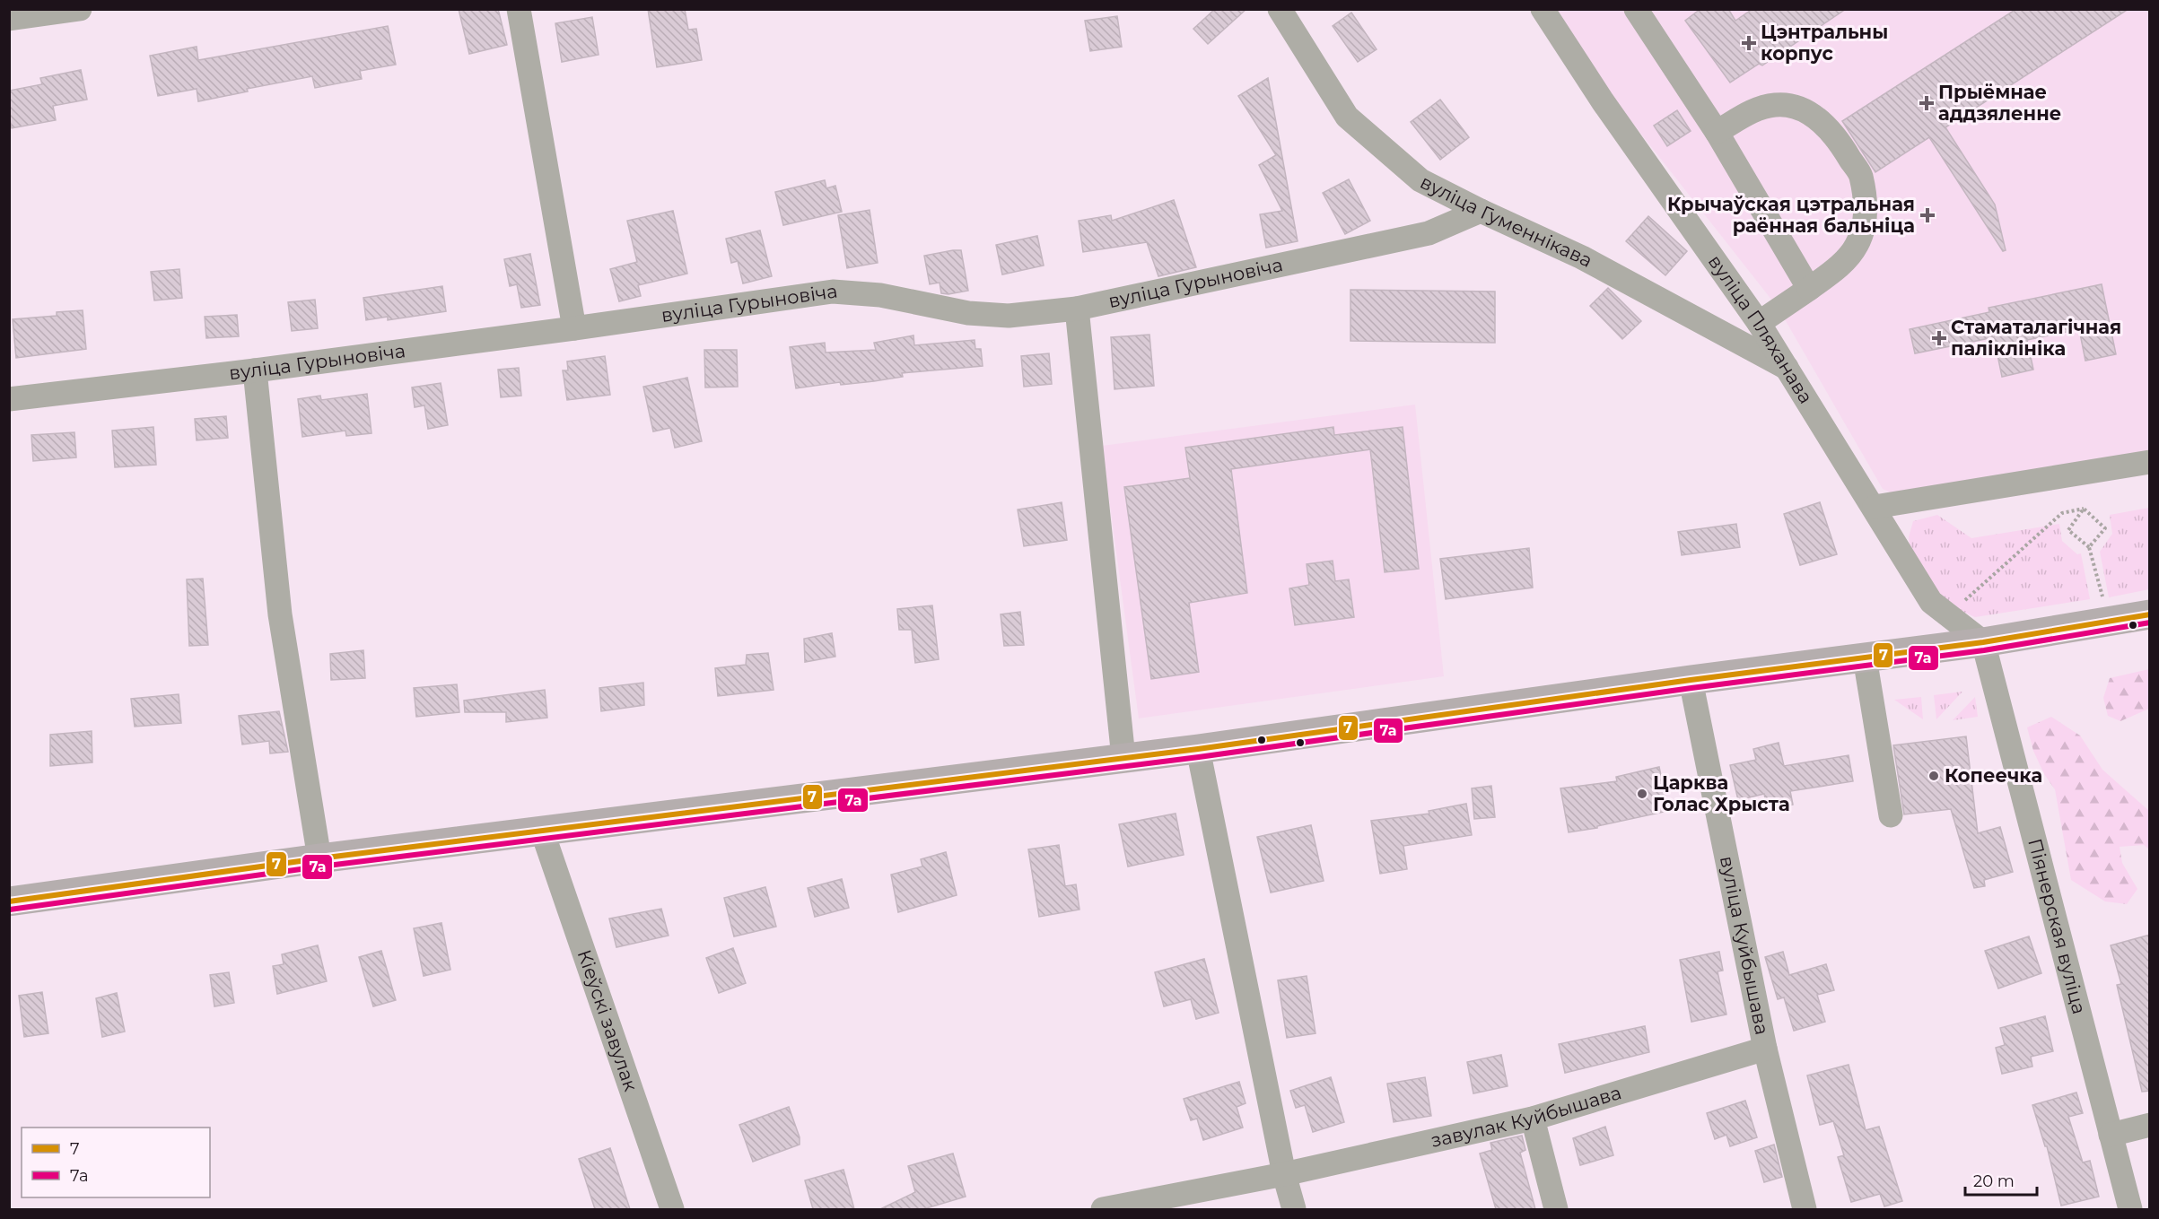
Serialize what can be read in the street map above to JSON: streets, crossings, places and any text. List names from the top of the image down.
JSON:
{
  "streets": {
    "street": [
      "вуліца Гуменнікава",
      "вуліца Гурыновіча",
      "вуліца Пляханава",
      "Піянерская вуліца",
      "вуліца Куйбышава",
      "Кіеўскі завулак",
      "завулак Куйбышава"
    ]
  },
  "crossings": [
    ["вуліца Гуменнікава", "вуліца Гурыновіча"],
    ["вуліца Гуменнікава", "вуліца Пляханава"],
    ["вуліца Пляханава", "Піянерская вуліца"],
    ["вуліца Куйбышава", "завулак Куйбышава"]
  ],
  "places": {
    "health": [
      "Цэнтральны корпус",
      "Прыёмнае аддзяленне",
      "Крычаўская цэтральная раённая бальніца",
      "Стаматалагічная паліклініка"
    ],
    "other": ["Копеечка", "Царква Голас Хрыста"]
  },
  "lines": ["transit line 7", "transit line 7а"],
  "legend": ["7", "7а"],
  "scale_bar": "20 m"
}
